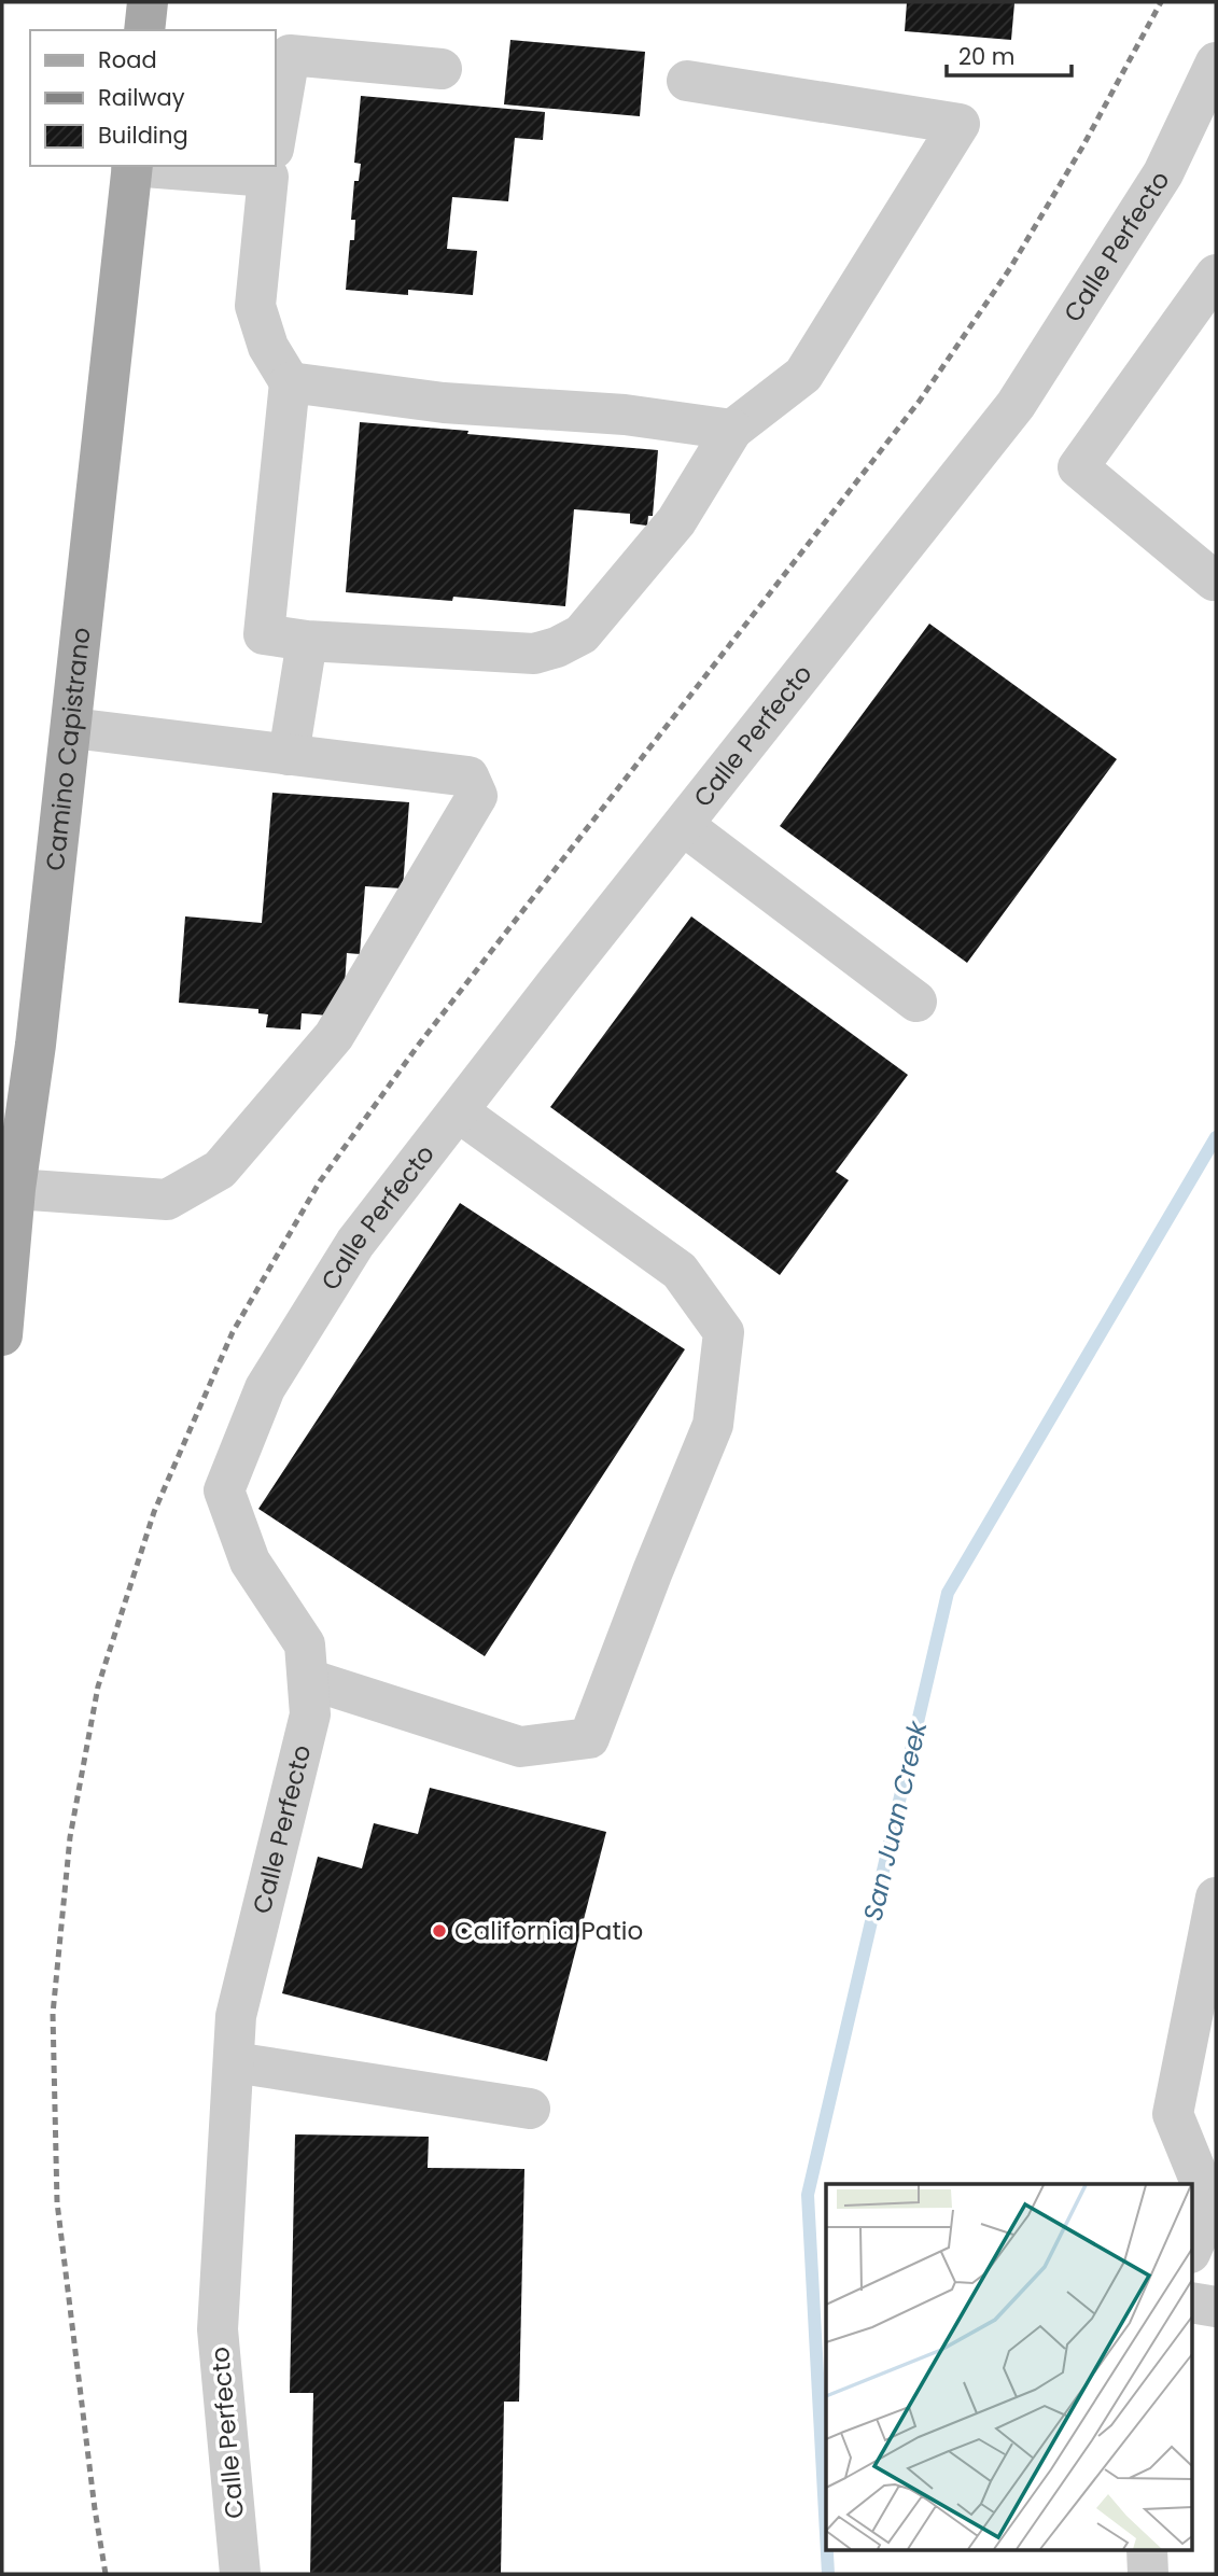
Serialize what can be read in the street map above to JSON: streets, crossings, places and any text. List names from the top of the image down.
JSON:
{
  "streets": {
    "main road": ["Camino Capistrano"],
    "street": ["Calle Perfecto"]
  },
  "water": ["San Juan Creek"],
  "places": ["California Patio"],
  "legend": ["Road", "Railway", "Building"],
  "scale_bar": "20 m"
}
